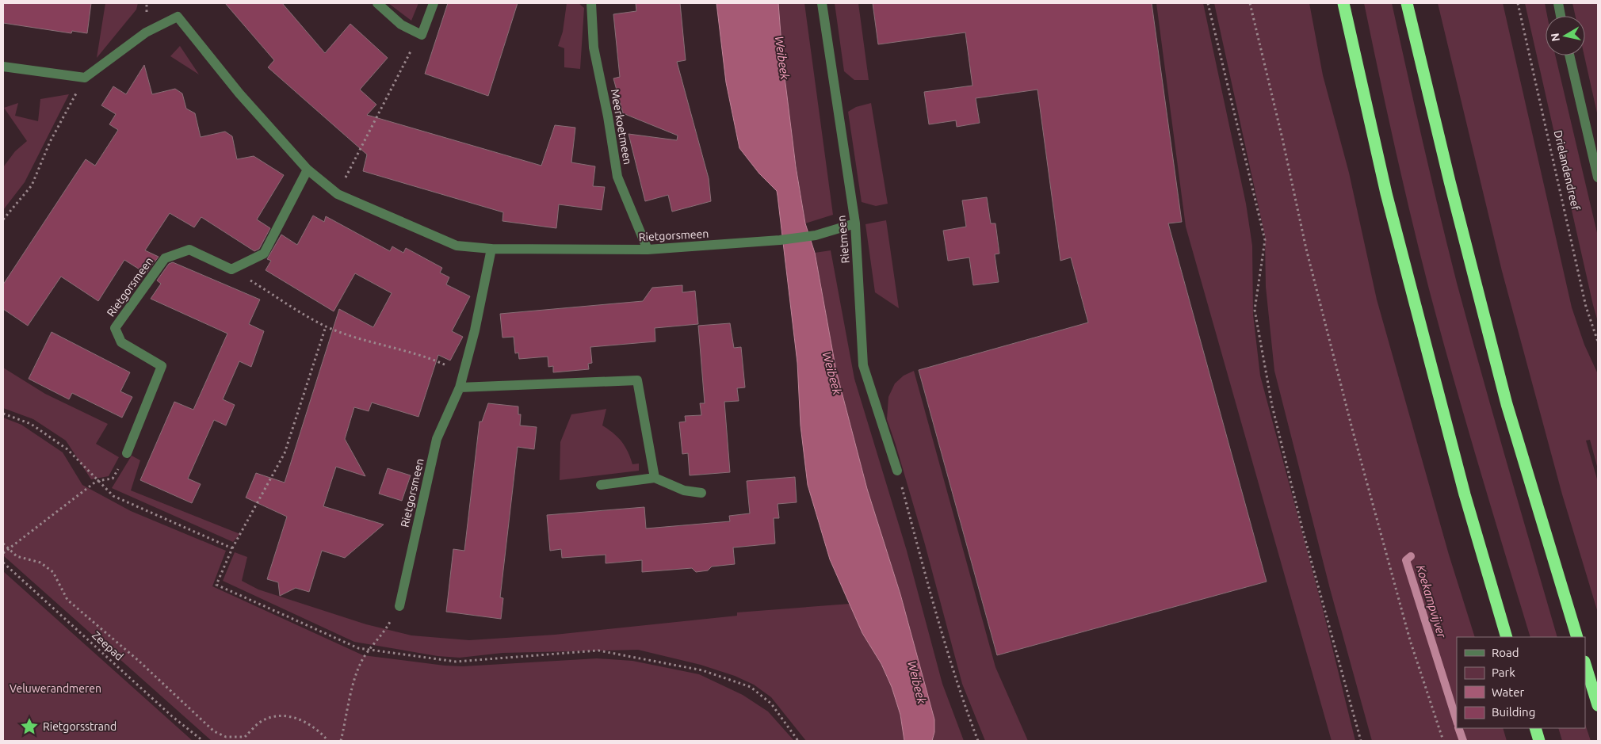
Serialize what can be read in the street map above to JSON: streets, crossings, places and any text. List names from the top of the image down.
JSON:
{
  "streets": {
    "street": ["Meerkoetmeen", "Rietgorsmeen", "Rietmeen"],
    "path": ["Drielandendreef", "Zeepad"]
  },
  "crossings": [
    ["Meerkoetmeen", "Rietgorsmeen"],
    ["Rietgorsmeen", "Rietmeen"]
  ],
  "water": ["Weibeek", "Koekampvijver"],
  "parks": ["Veluwerandmeren"],
  "places": {
    "place": ["Rietgorsstrand"]
  },
  "legend": [
    "Road",
    "Park",
    "Water",
    "Building"
  ],
  "north": "left"
}
